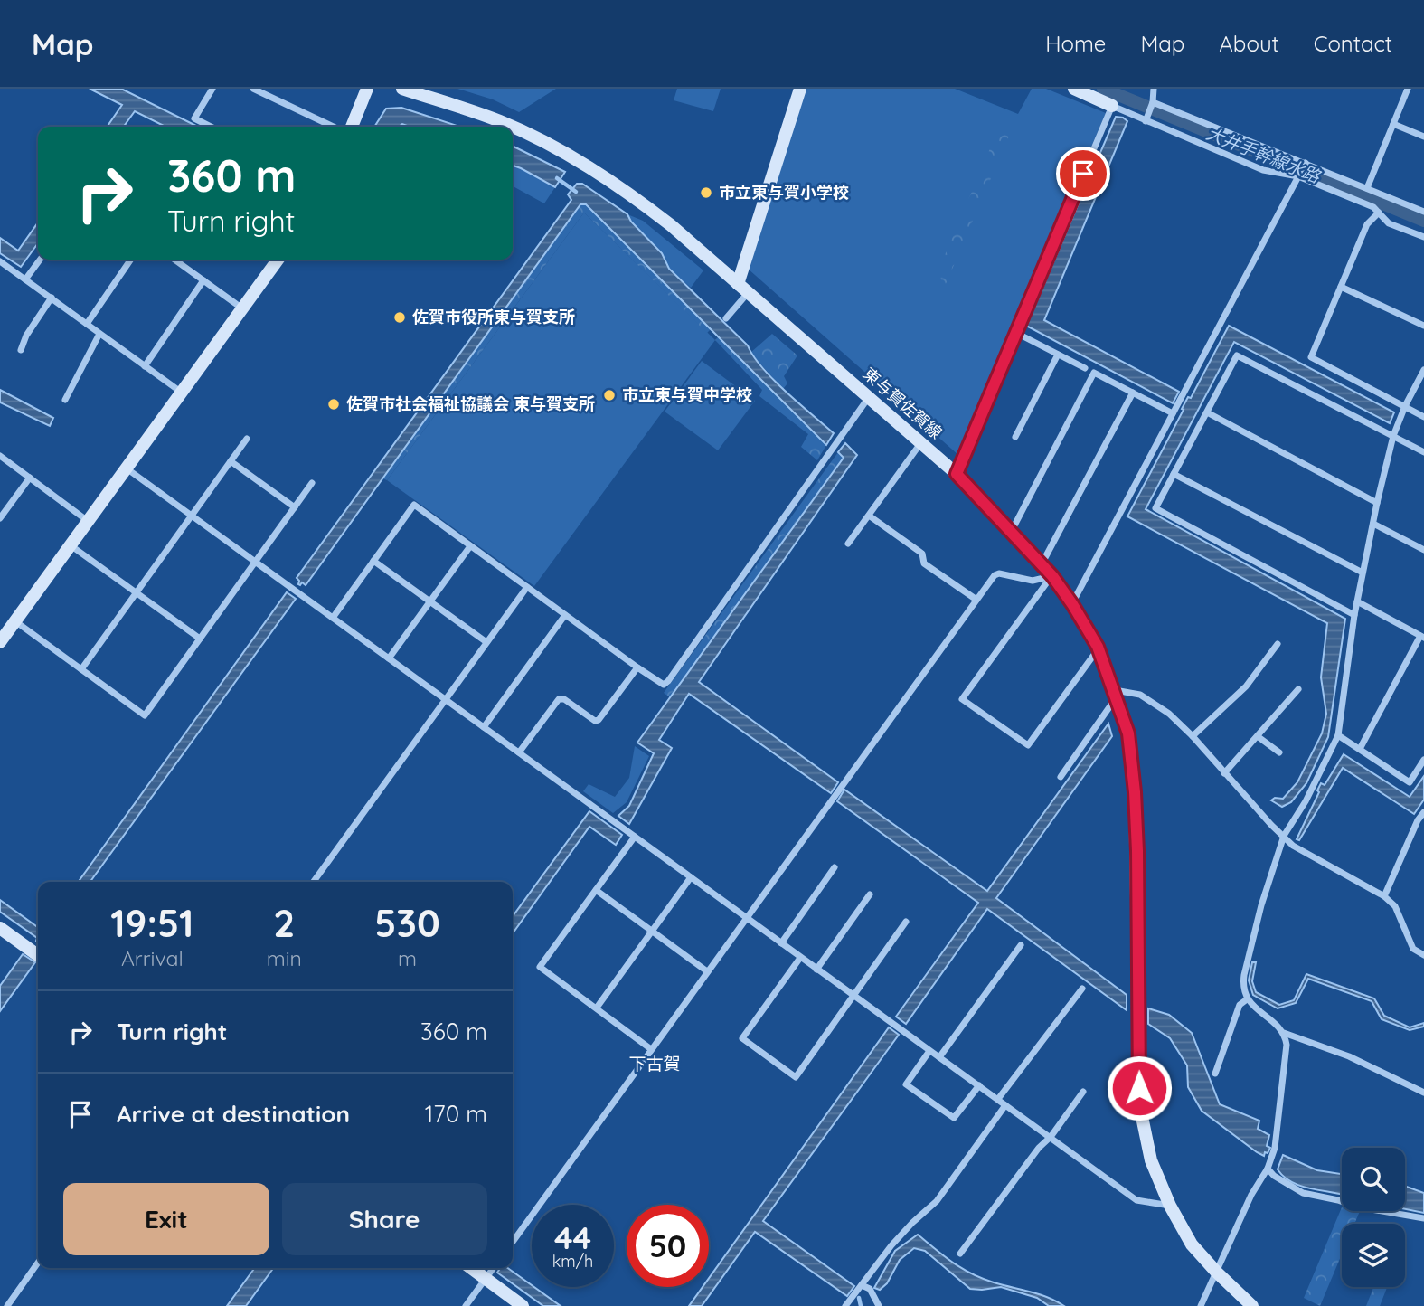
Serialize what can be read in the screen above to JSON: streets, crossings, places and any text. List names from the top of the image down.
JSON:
{
  "streets": {
    "main road": ["東与賀佐賀線"]
  },
  "districts": ["下古賀"],
  "water": ["大井手幹線水路"],
  "places": [
    "市立東与賀小学校",
    "佐賀市役所東与賀支所",
    "市立東与賀中学校",
    "佐賀市社会福祉協議会 東与賀支所"
  ],
  "page": {
    "header": "Map",
    "nav": [
      "Home",
      "Map",
      "About",
      "Contact"
    ],
    "turn": ["360 m", "Turn right"],
    "eta": [
      "19:51",
      "Arrival",
      "2",
      "min",
      "530",
      "m"
    ],
    "list": [
      {
        "name": "Turn right",
        "value": "360 m"
      },
      {
        "name": "Arrive at destination",
        "value": "170 m"
      }
    ],
    "buttons": ["Exit", "Share"],
    "speed": "44 km/h",
    "limit": "50"
  }
}
